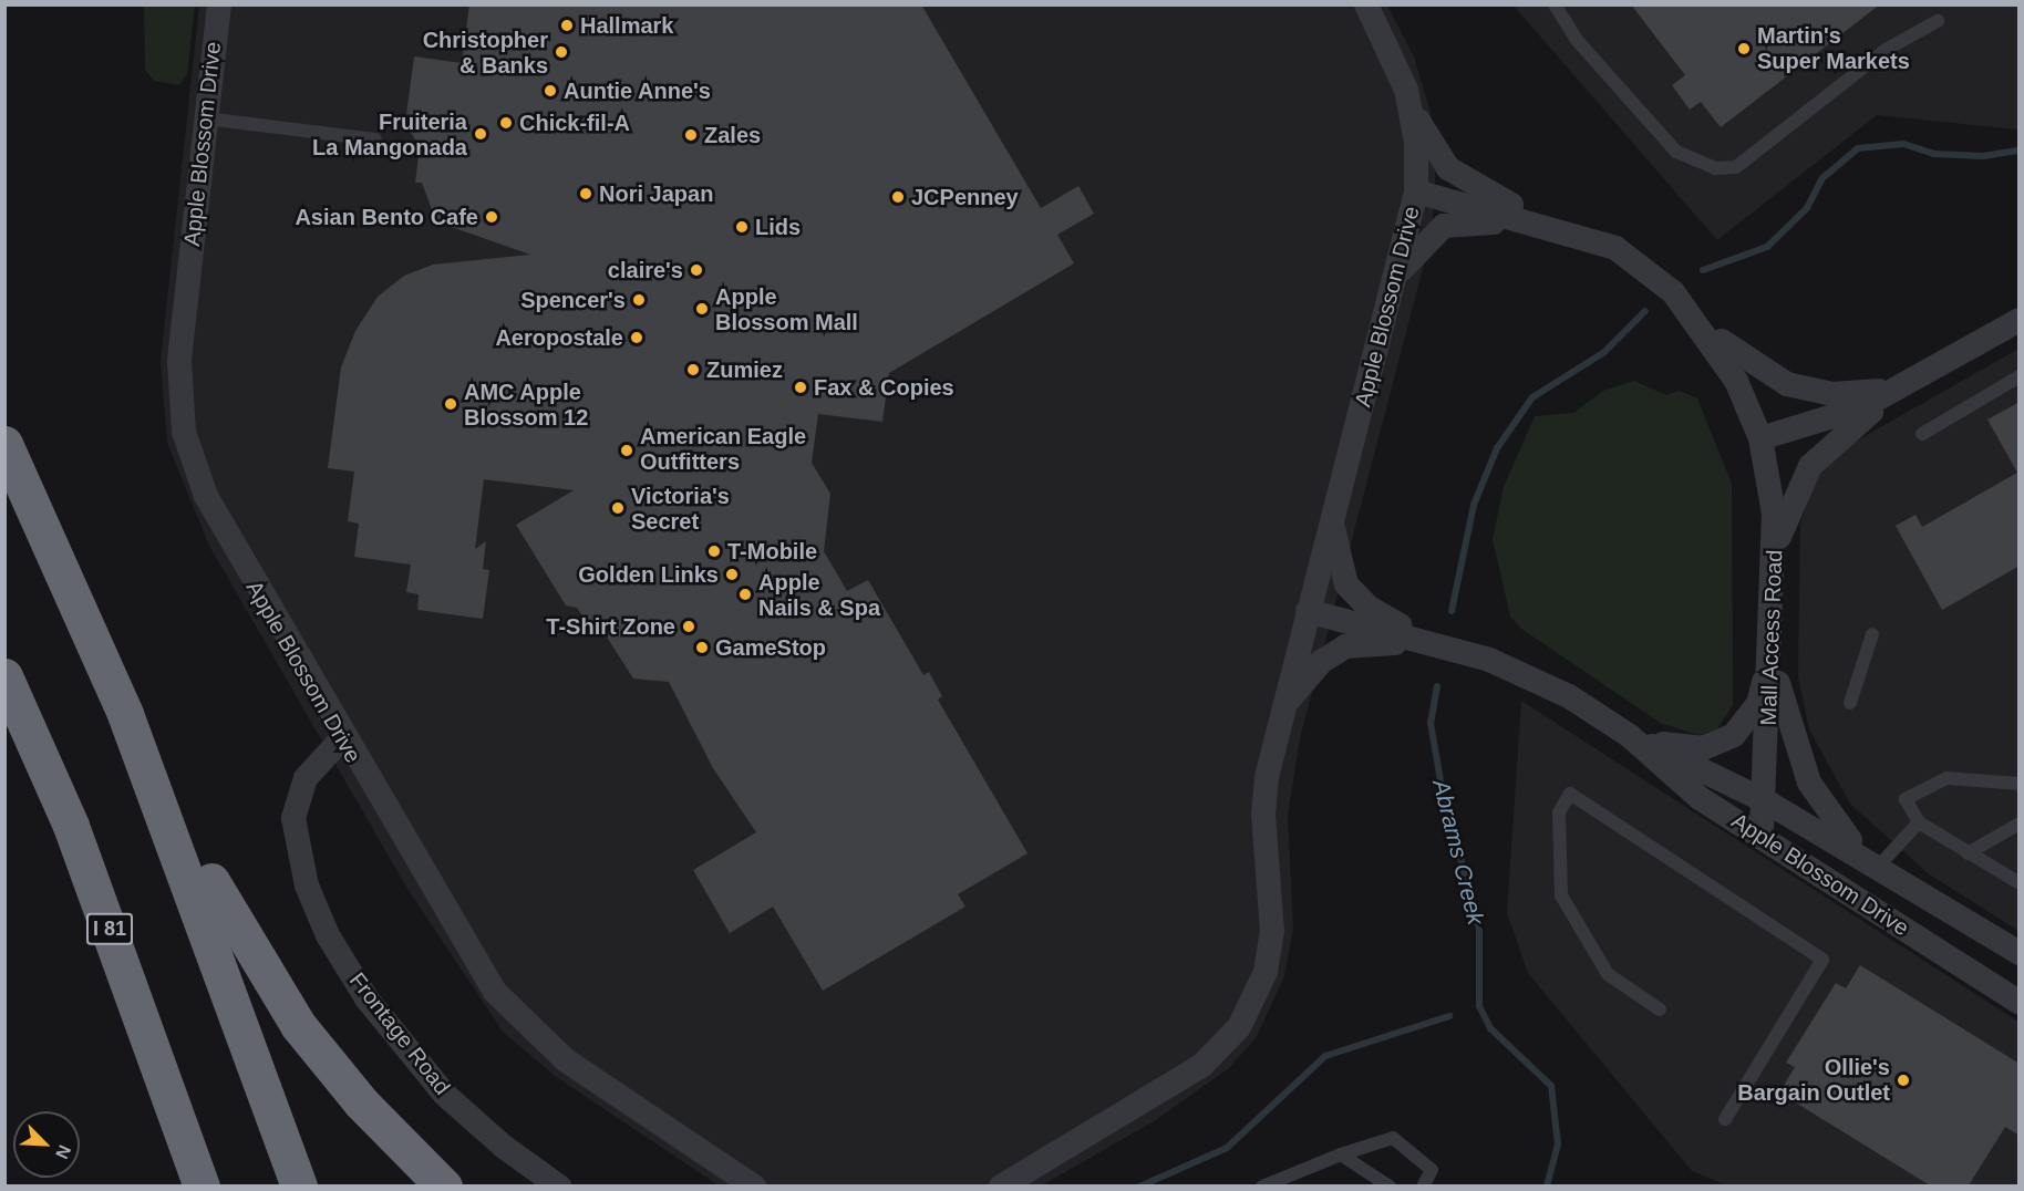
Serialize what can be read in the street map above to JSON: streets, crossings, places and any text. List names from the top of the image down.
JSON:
{
  "streets": {
    "highway": ["I 81"],
    "street": ["Apple Blossom Drive", "Mall Access Road", "Frontage Road"]
  },
  "crossings": [
    ["Apple Blossom Drive", "Mall Access Road"],
    ["Apple Blossom Drive", "Frontage Road"]
  ],
  "water": ["Abrams Creek"],
  "places": [
    "Hallmark",
    "Martin's Super Markets",
    "Christopher & Banks",
    "Auntie Anne's",
    "Chick-fil-A",
    "Fruiteria La Mangonada",
    "Zales",
    "Nori Japan",
    "JCPenney",
    "Asian Bento Cafe",
    "Lids",
    "claire's",
    "Spencer's",
    "Apple Blossom Mall",
    "Aeropostale",
    "Zumiez",
    "Fax & Copies",
    "AMC Apple Blossom 12",
    "American Eagle Outfitters",
    "Victoria's Secret",
    "T-Mobile",
    "Golden Links",
    "Apple Nails & Spa",
    "T-Shirt Zone",
    "GameStop",
    "Ollie's Bargain Outlet"
  ],
  "north": "bottom right"
}
